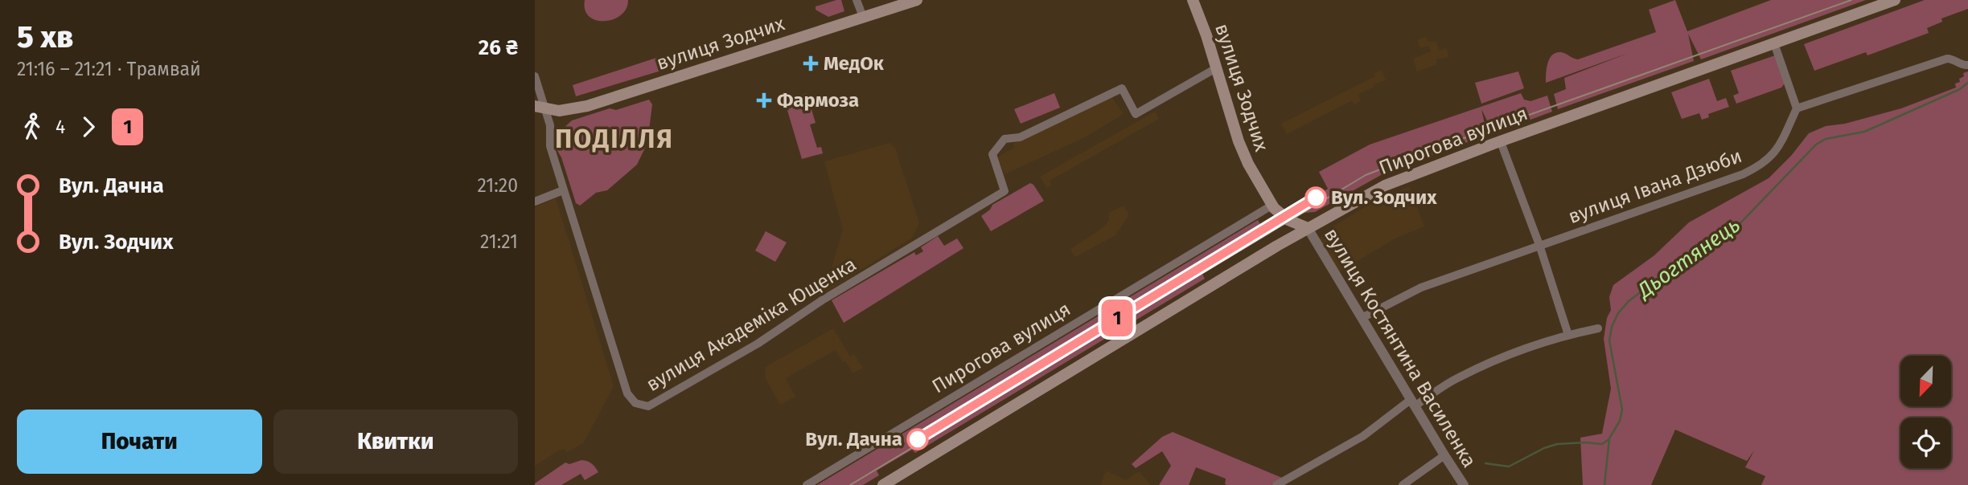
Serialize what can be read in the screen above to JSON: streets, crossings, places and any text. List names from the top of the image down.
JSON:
{
  "streets": {
    "main road": ["вулиця Зодчих", "Пирогова вулиця"],
    "street": ["вулиця Івана Дзюби", "вулиця Академіка Ющенка", "вулиця Костянтина Василенка"]
  },
  "crossings": [
    ["вулиця Зодчих", "Пирогова вулиця"],
    ["вулиця Зодчих", "вулиця Академіка Ющенка"],
    ["вулиця Зодчих", "вулиця Костянтина Василенка"],
    ["Пирогова вулиця", "вулиця Костянтина Василенка"],
    ["вулиця Івана Дзюби", "вулиця Костянтина Василенка"]
  ],
  "districts": ["ПОДІЛЛЯ"],
  "water": ["Дьогтянець"],
  "places": {
    "health": ["МедОк", "Фармоза"],
    "other": ["Вул. Зодчих", "Вул. Дачна"]
  },
  "lines": ["tram line 1"],
  "north": "bottom left",
  "page": {
    "heading": ["5 хв", "21:16 – 21:21 · Трамвай", "26 ₴"],
    "on_map": "1",
    "legs": ["4", "1"],
    "list": [
      {
        "name": "Вул. Дачна",
        "value": "21:20"
      },
      {
        "name": "Вул. Зодчих",
        "value": "21:21"
      }
    ],
    "buttons": ["Почати", "Квитки"]
  }
}
